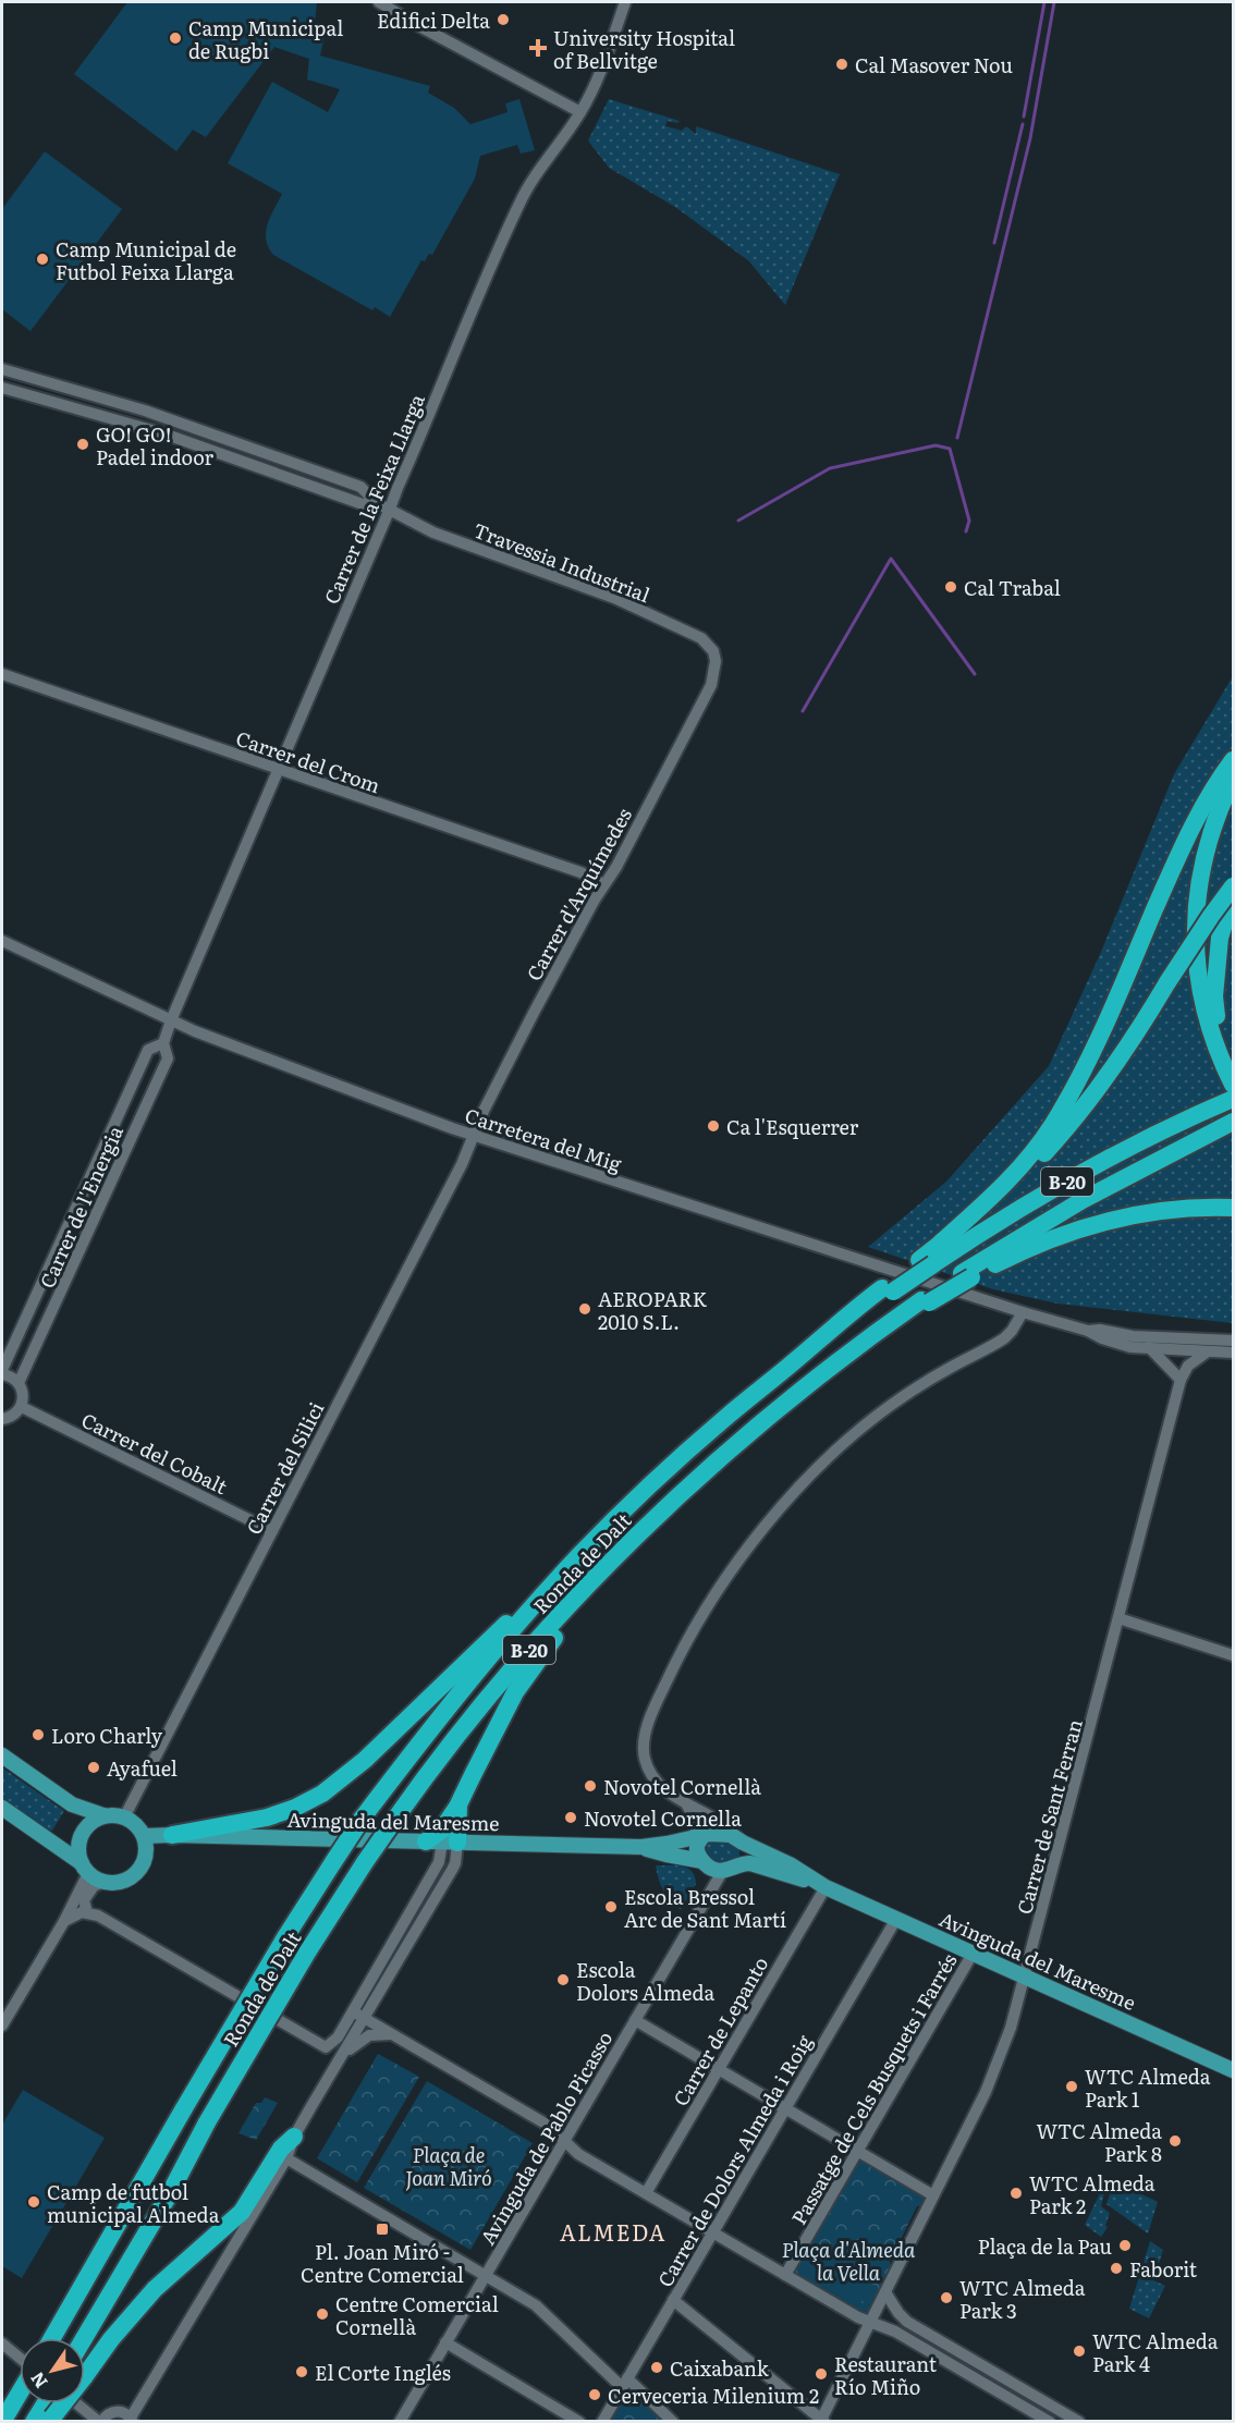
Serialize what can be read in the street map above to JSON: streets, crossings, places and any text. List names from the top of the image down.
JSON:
{
  "streets": {
    "highway": ["B-20", "Ronda de Dalt"],
    "main road": ["Avinguda del Maresme"],
    "street": [
      "Carrer de la Feixa Llarga",
      "Travessia Industrial",
      "Carrer del Crom",
      "Carrer d'Arquímedes",
      "Carretera del Mig",
      "Carrer de l'Energia",
      "Carrer del Cobalt",
      "Carrer del Silici",
      "Carrer de Sant Ferran",
      "Carrer de Lepanto",
      "Passatge de Cels Busquets i Farrés",
      "Avinguda de Pablo Picasso",
      "Carrer de Dolors Almeda i Roig"
    ]
  },
  "crossings": [
    ["Carrer de la Feixa Llarga", "Travessia Industrial"],
    ["Carrer de la Feixa Llarga", "Carrer del Crom"],
    ["Carrer de la Feixa Llarga", "Carretera del Mig"],
    ["Carrer de la Feixa Llarga", "Carrer de l'Energia"],
    ["Travessia Industrial", "Carrer d'Arquímedes"],
    ["Carrer del Crom", "Carrer d'Arquímedes"],
    ["Carrer d'Arquímedes", "Carretera del Mig"],
    ["Carrer d'Arquímedes", "Carrer del Silici"],
    ["Carretera del Mig", "Carrer de l'Energia"],
    ["Carretera del Mig", "Carrer del Silici"],
    ["Carretera del Mig", "Carrer de Sant Ferran"],
    ["B-20", "Ronda de Dalt"],
    ["Carrer del Cobalt", "Carrer del Silici"],
    ["Carrer del Silici", "Avinguda del Maresme"],
    ["Carrer de Sant Ferran", "Avinguda del Maresme"],
    ["Avinguda del Maresme", "Carrer de Lepanto"],
    ["Avinguda del Maresme", "Passatge de Cels Busquets i Farrés"],
    ["Avinguda del Maresme", "Carrer de Dolors Almeda i Roig"]
  ],
  "districts": ["ALMEDA"],
  "parks": ["Plaça de Joan Miró", "Plaça d'Almeda la Vella"],
  "places": {
    "other": [
      "Edifici Delta",
      "Camp Municipal de Rugbi",
      "Cal Masover Nou",
      "Camp Municipal de Futbol Feixa Llarga",
      "GO! GO! Padel indoor",
      "Cal Trabal",
      "Ca l'Esquerrer",
      "AEROPARK 2010 S.L.",
      "Loro Charly",
      "Ayafuel",
      "Novotel Cornellà",
      "Novotel Cornella",
      "Escola Bressol Arc de Sant Martí",
      "Escola Dolors Almeda",
      "WTC Almeda Park 1",
      "WTC Almeda Park 8",
      "WTC Almeda Park 2",
      "Camp de futbol municipal Almeda",
      "Plaça de la Pau",
      "Faborit",
      "WTC Almeda Park 3",
      "Centre Comercial Cornellà",
      "WTC Almeda Park 4",
      "Caixabank",
      "El Corte Inglés",
      "Restaurant Río Miño",
      "Cerveceria Milenium 2"
    ],
    "health": ["University Hospital of Bellvitge"],
    "transit": ["Pl. Joan Miró - Centre Comercial"]
  },
  "north": "bottom left"
}
